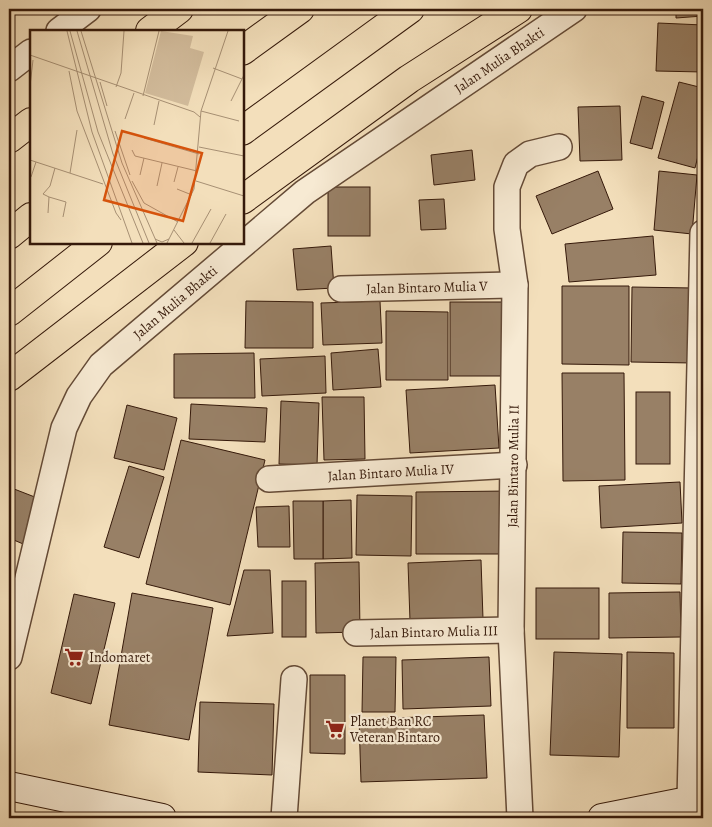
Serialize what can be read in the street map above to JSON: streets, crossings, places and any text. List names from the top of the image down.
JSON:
{
  "streets": {
    "street": [
      "Jalan Mulia Bhakti",
      "Jalan Bintaro Mulia V",
      "Jalan Bintaro Mulia II",
      "Jalan Bintaro Mulia IV",
      "Jalan Bintaro Mulia III"
    ]
  },
  "crossings": [
    ["Jalan Bintaro Mulia V", "Jalan Bintaro Mulia II"],
    ["Jalan Bintaro Mulia II", "Jalan Bintaro Mulia IV"],
    ["Jalan Bintaro Mulia II", "Jalan Bintaro Mulia III"]
  ],
  "places": {
    "supermarket": ["Indomaret", "Planet Ban RC Veteran Bintaro"]
  }
}
